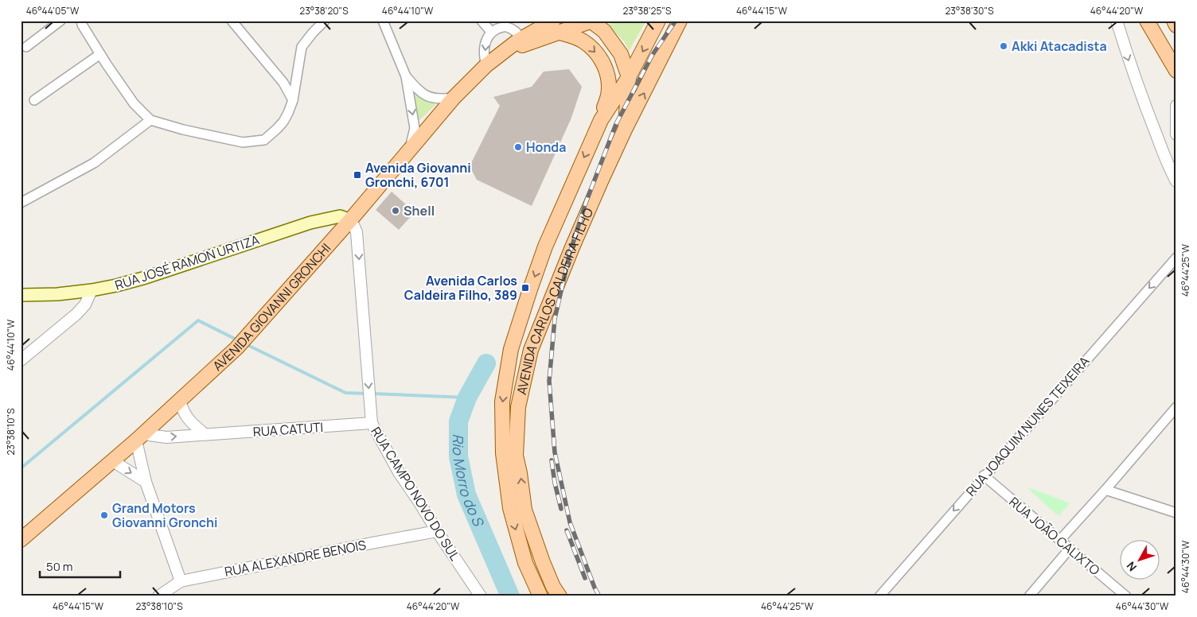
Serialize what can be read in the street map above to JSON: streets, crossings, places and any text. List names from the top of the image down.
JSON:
{
  "streets": {
    "main road": ["RUA JOSÉ RAMON URTIZA", "AVENIDA CARLOS CALDEIRA FILHO", "AVENIDA GIOVANNI GRONCHI"],
    "street": [
      "RUA JOAQUIM NUNES TEIXEIRA",
      "RUA CATUTI",
      "RUA CAMPO NOVO DO SUL",
      "RUA JOÃO CALIXTO",
      "RUA ALEXANDRE BENOIS"
    ]
  },
  "crossings": [
    ["RUA JOSÉ RAMON URTIZA", "AVENIDA GIOVANNI GRONCHI"],
    ["RUA JOSÉ RAMON URTIZA", "RUA CAMPO NOVO DO SUL"],
    ["AVENIDA GIOVANNI GRONCHI", "RUA CATUTI"],
    ["AVENIDA GIOVANNI GRONCHI", "RUA CAMPO NOVO DO SUL"],
    ["RUA JOAQUIM NUNES TEIXEIRA", "RUA JOÃO CALIXTO"],
    ["RUA CATUTI", "RUA CAMPO NOVO DO SUL"],
    ["RUA CAMPO NOVO DO SUL", "RUA ALEXANDRE BENOIS"]
  ],
  "one_way": ["RUA JOAQUIM NUNES TEIXEIRA", "RUA CAMPO NOVO DO SUL"],
  "water": ["Rio Morro do S"],
  "places": {
    "other": [
      "Akki Atacadista",
      "Honda",
      "Shell",
      "Grand Motors Giovanni Gronchi"
    ],
    "transit": ["Avenida Giovanni Gronchi, 6701", "Avenida Carlos Caldeira Filho, 389"]
  },
  "scale_bar": "50 m",
  "north": "bottom left",
  "coordinates": [
    "46°44'05\"W",
    "23°38'20\"S",
    "46°44'10\"W",
    "23°38'25\"S",
    "46°44'15\"W",
    "23°38'30\"S",
    "46°44'20\"W",
    "46°44'25\"W",
    "23°38'10\"S",
    "46°44'30\"W"
  ]
}
